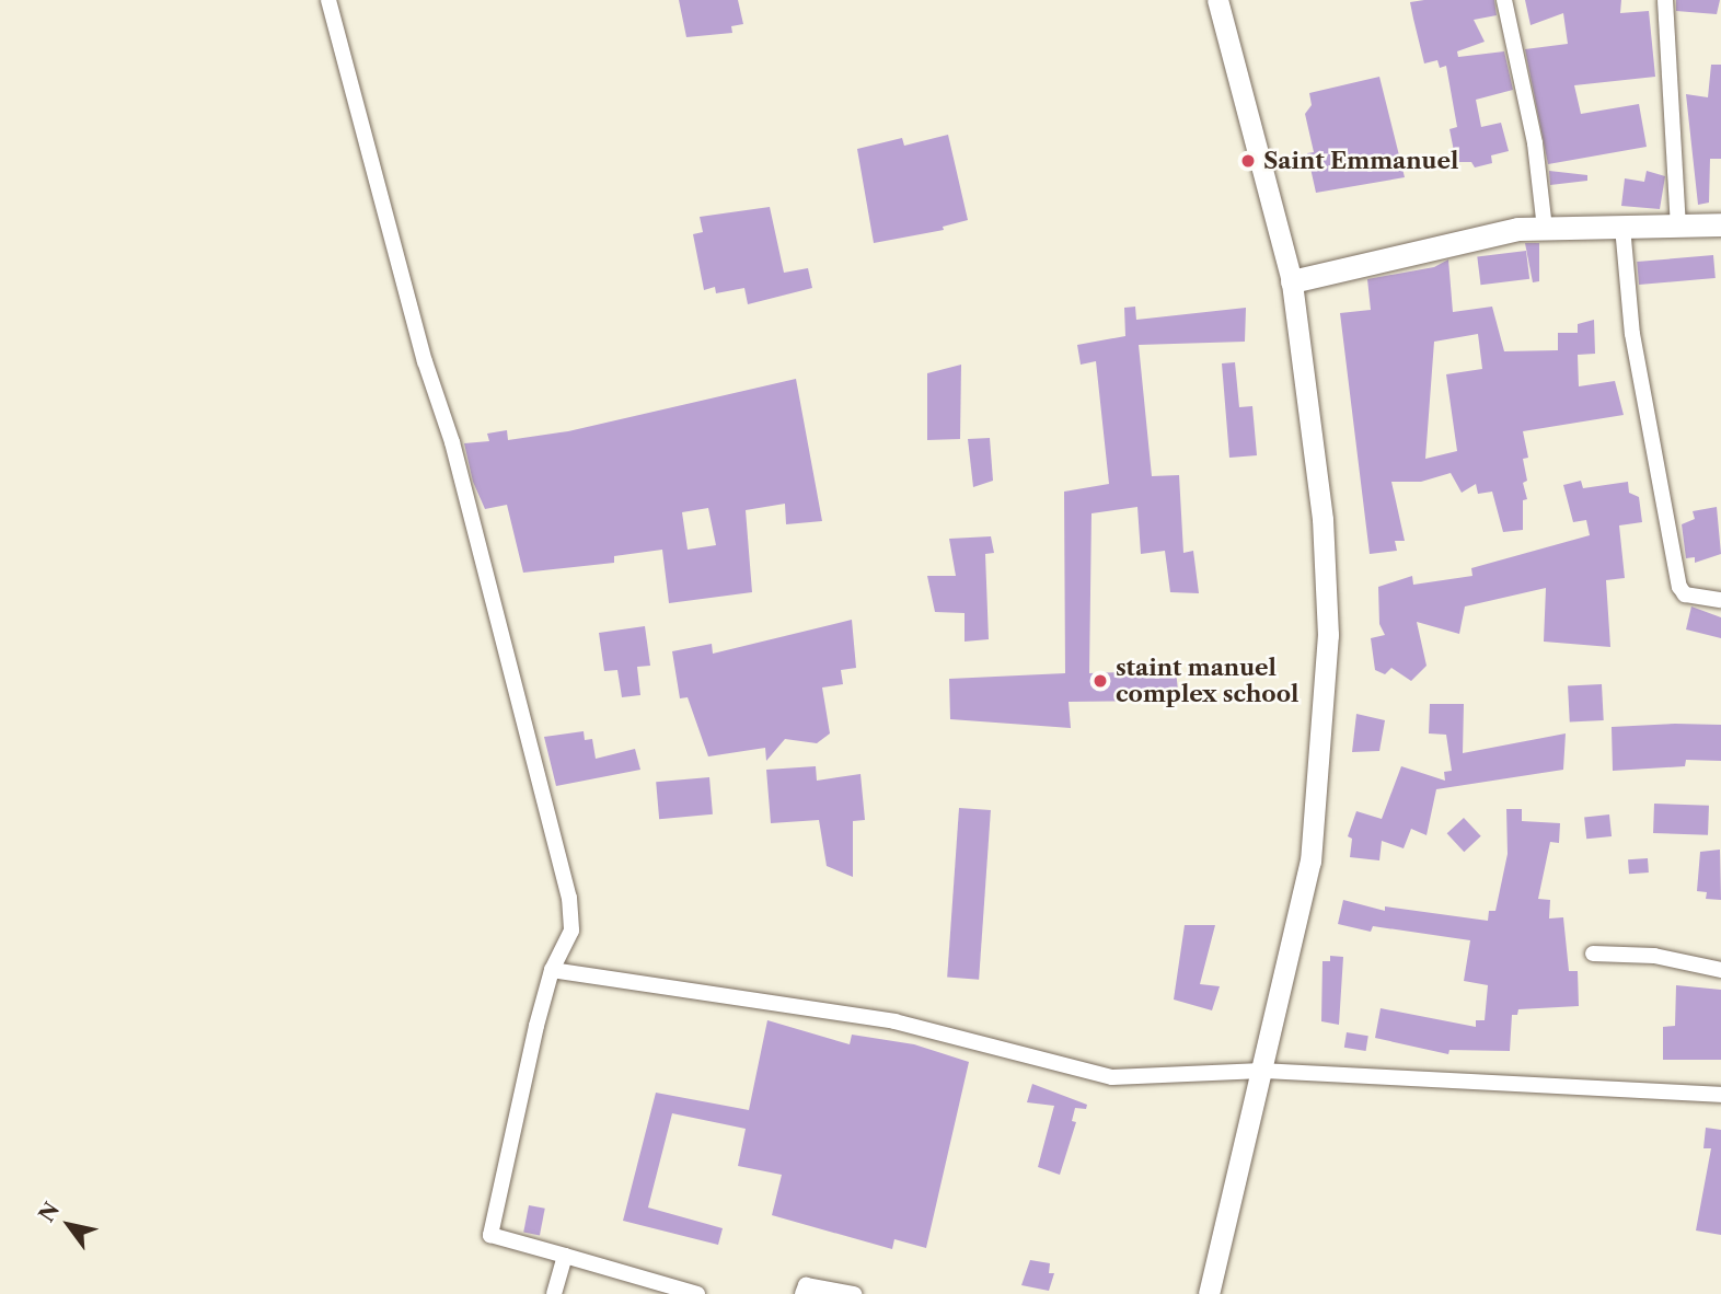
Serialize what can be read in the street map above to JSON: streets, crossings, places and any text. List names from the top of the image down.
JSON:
{
  "places": ["Saint Emmanuel", "staint manuel complex school"],
  "north": "top left"
}
